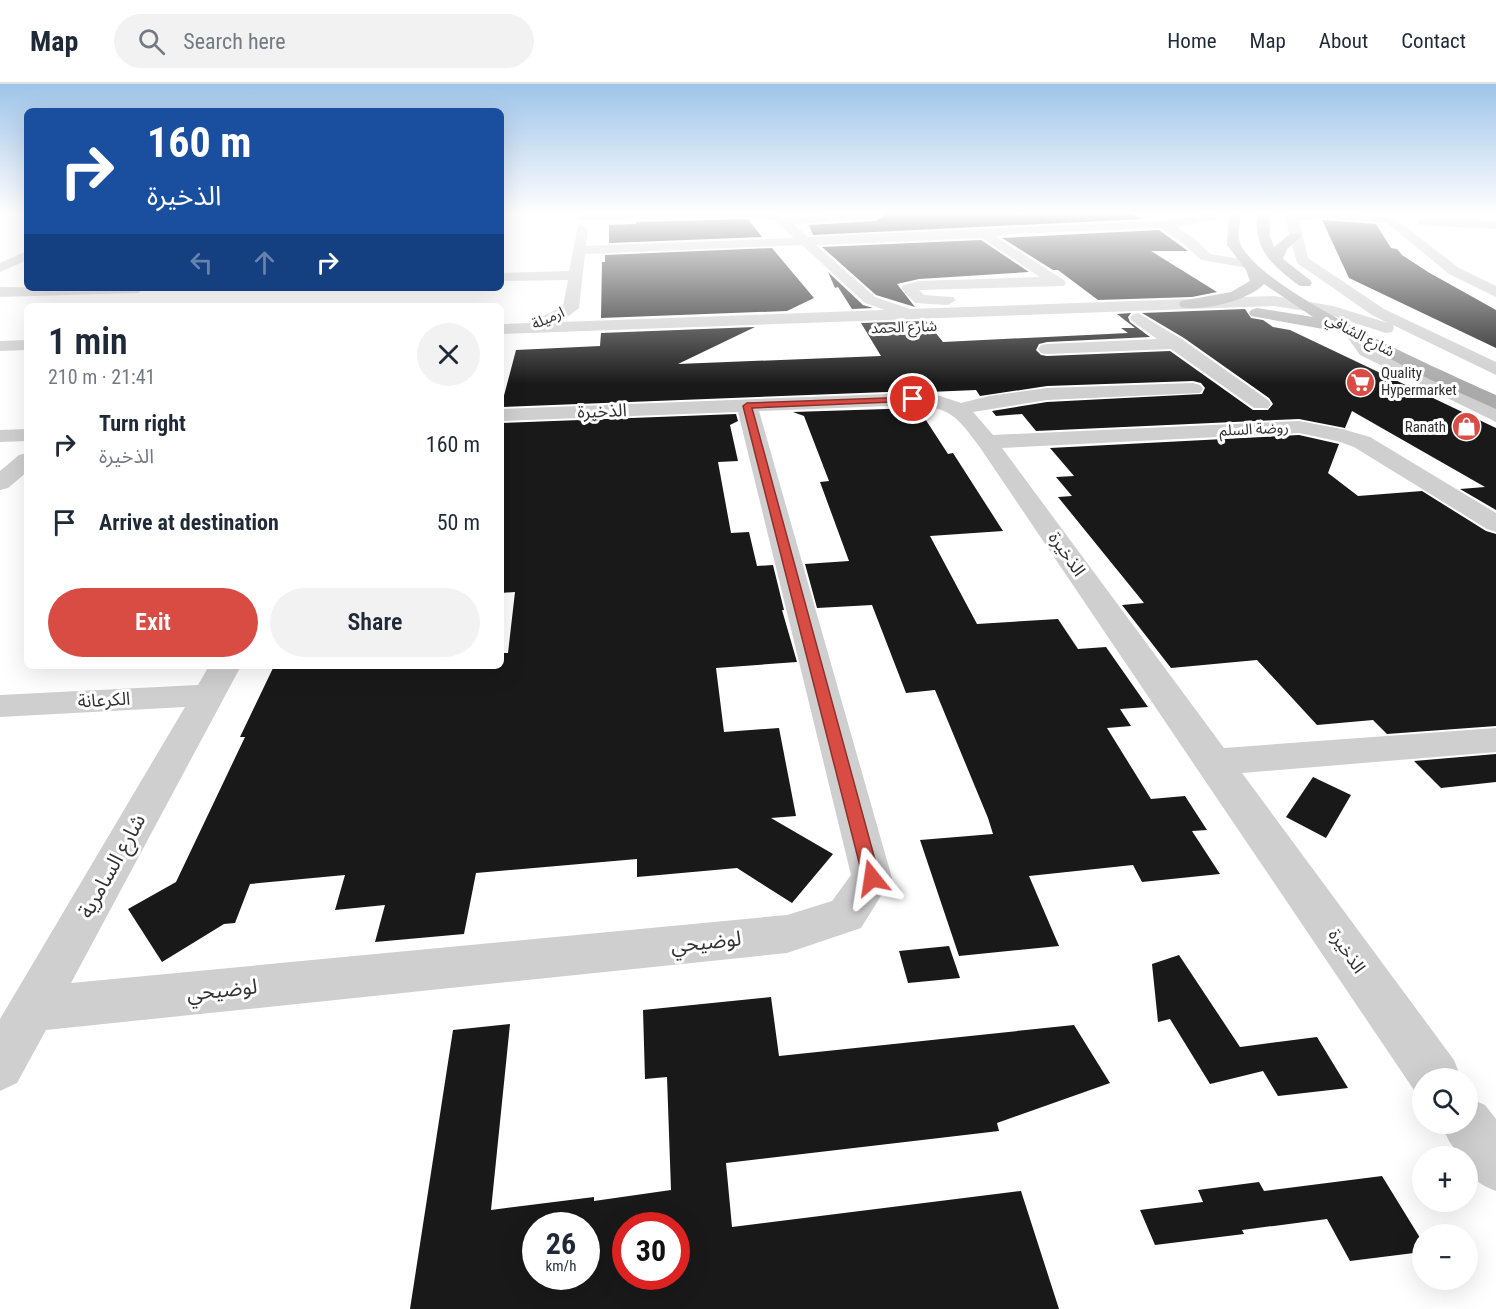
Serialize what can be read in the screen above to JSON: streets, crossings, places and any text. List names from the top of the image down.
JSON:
{
  "streets": {
    "main road": ["شارع الشافي"],
    "street": [
      "ارميلة",
      "شارع الحمد",
      "الذخيرة",
      "روضة السلم",
      "الكرعانة",
      "شارع السامرية",
      "لوضيحي"
    ]
  },
  "crossings": [
    ["ارميلة", "شارع الحمد"],
    ["شارع الحمد", "شارع الشافي"],
    ["الذخيرة", "روضة السلم"],
    ["الذخيرة", "لوضيحي"],
    ["الكرعانة", "شارع السامرية"],
    ["شارع السامرية", "لوضيحي"]
  ],
  "places": {
    "supermarket": ["Quality Hypermarket"],
    "shop": ["Ranath"]
  },
  "page": {
    "header": "Map",
    "search": "Search here",
    "nav": [
      "Home",
      "Map",
      "About",
      "Contact"
    ],
    "turn": ["160 m", "الذخيرة"],
    "heading": ["1 min", "210 m · 21:41"],
    "list": [
      {
        "name": "Turn right",
        "note": "الذخيرة",
        "value": "160 m"
      },
      {
        "name": "Arrive at destination",
        "value": "50 m"
      }
    ],
    "buttons": ["Exit", "Share"],
    "map_buttons": ["+", "−"],
    "speed": "26 km/h",
    "limit": "30"
  }
}
